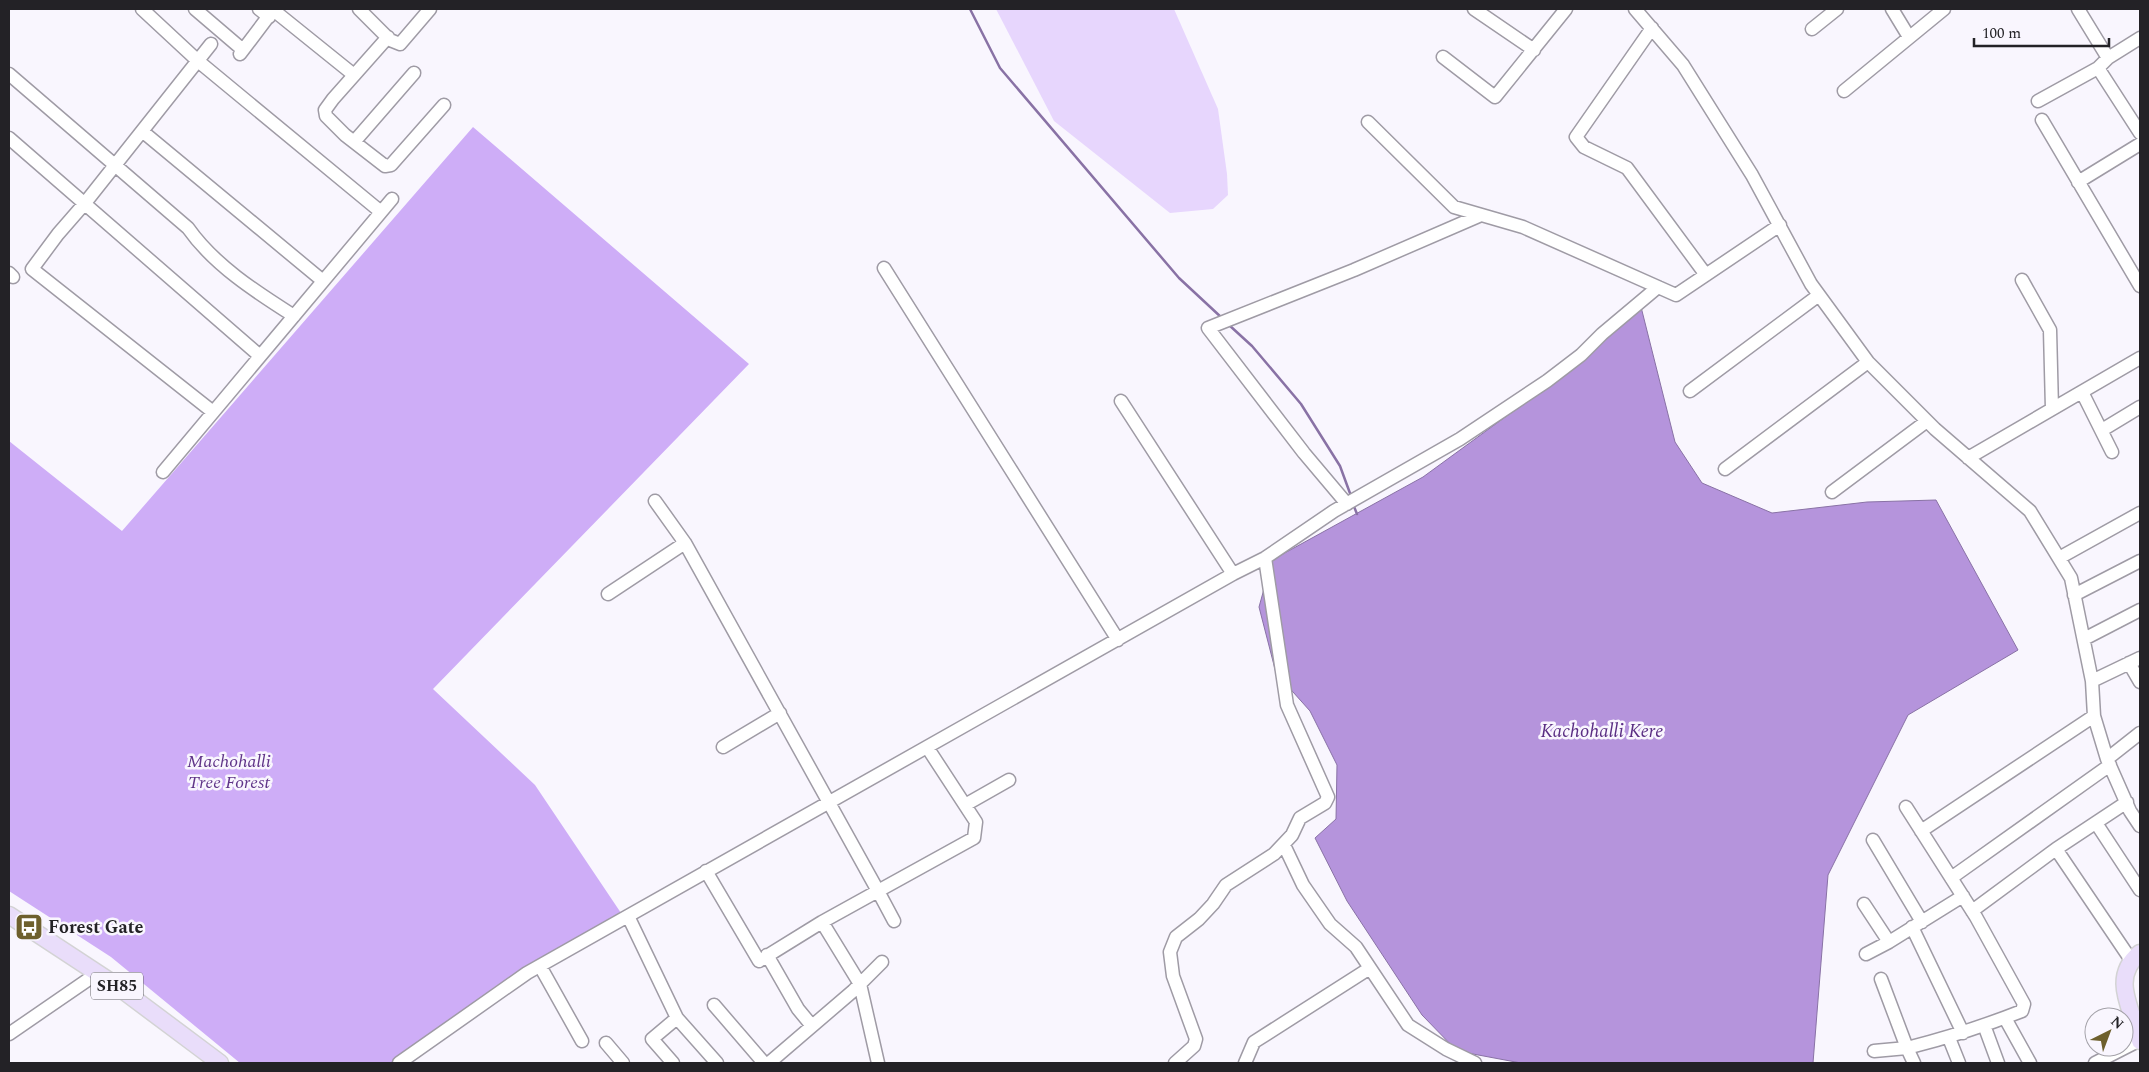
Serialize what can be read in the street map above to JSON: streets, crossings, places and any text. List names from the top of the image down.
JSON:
{
  "streets": {
    "main road": ["SH85"]
  },
  "water": ["Kachohalli Kere"],
  "parks": ["Machohalli Tree Forest"],
  "places": {
    "bus stop": ["Forest Gate"]
  },
  "scale_bar": "100 m",
  "north": "top right"
}
